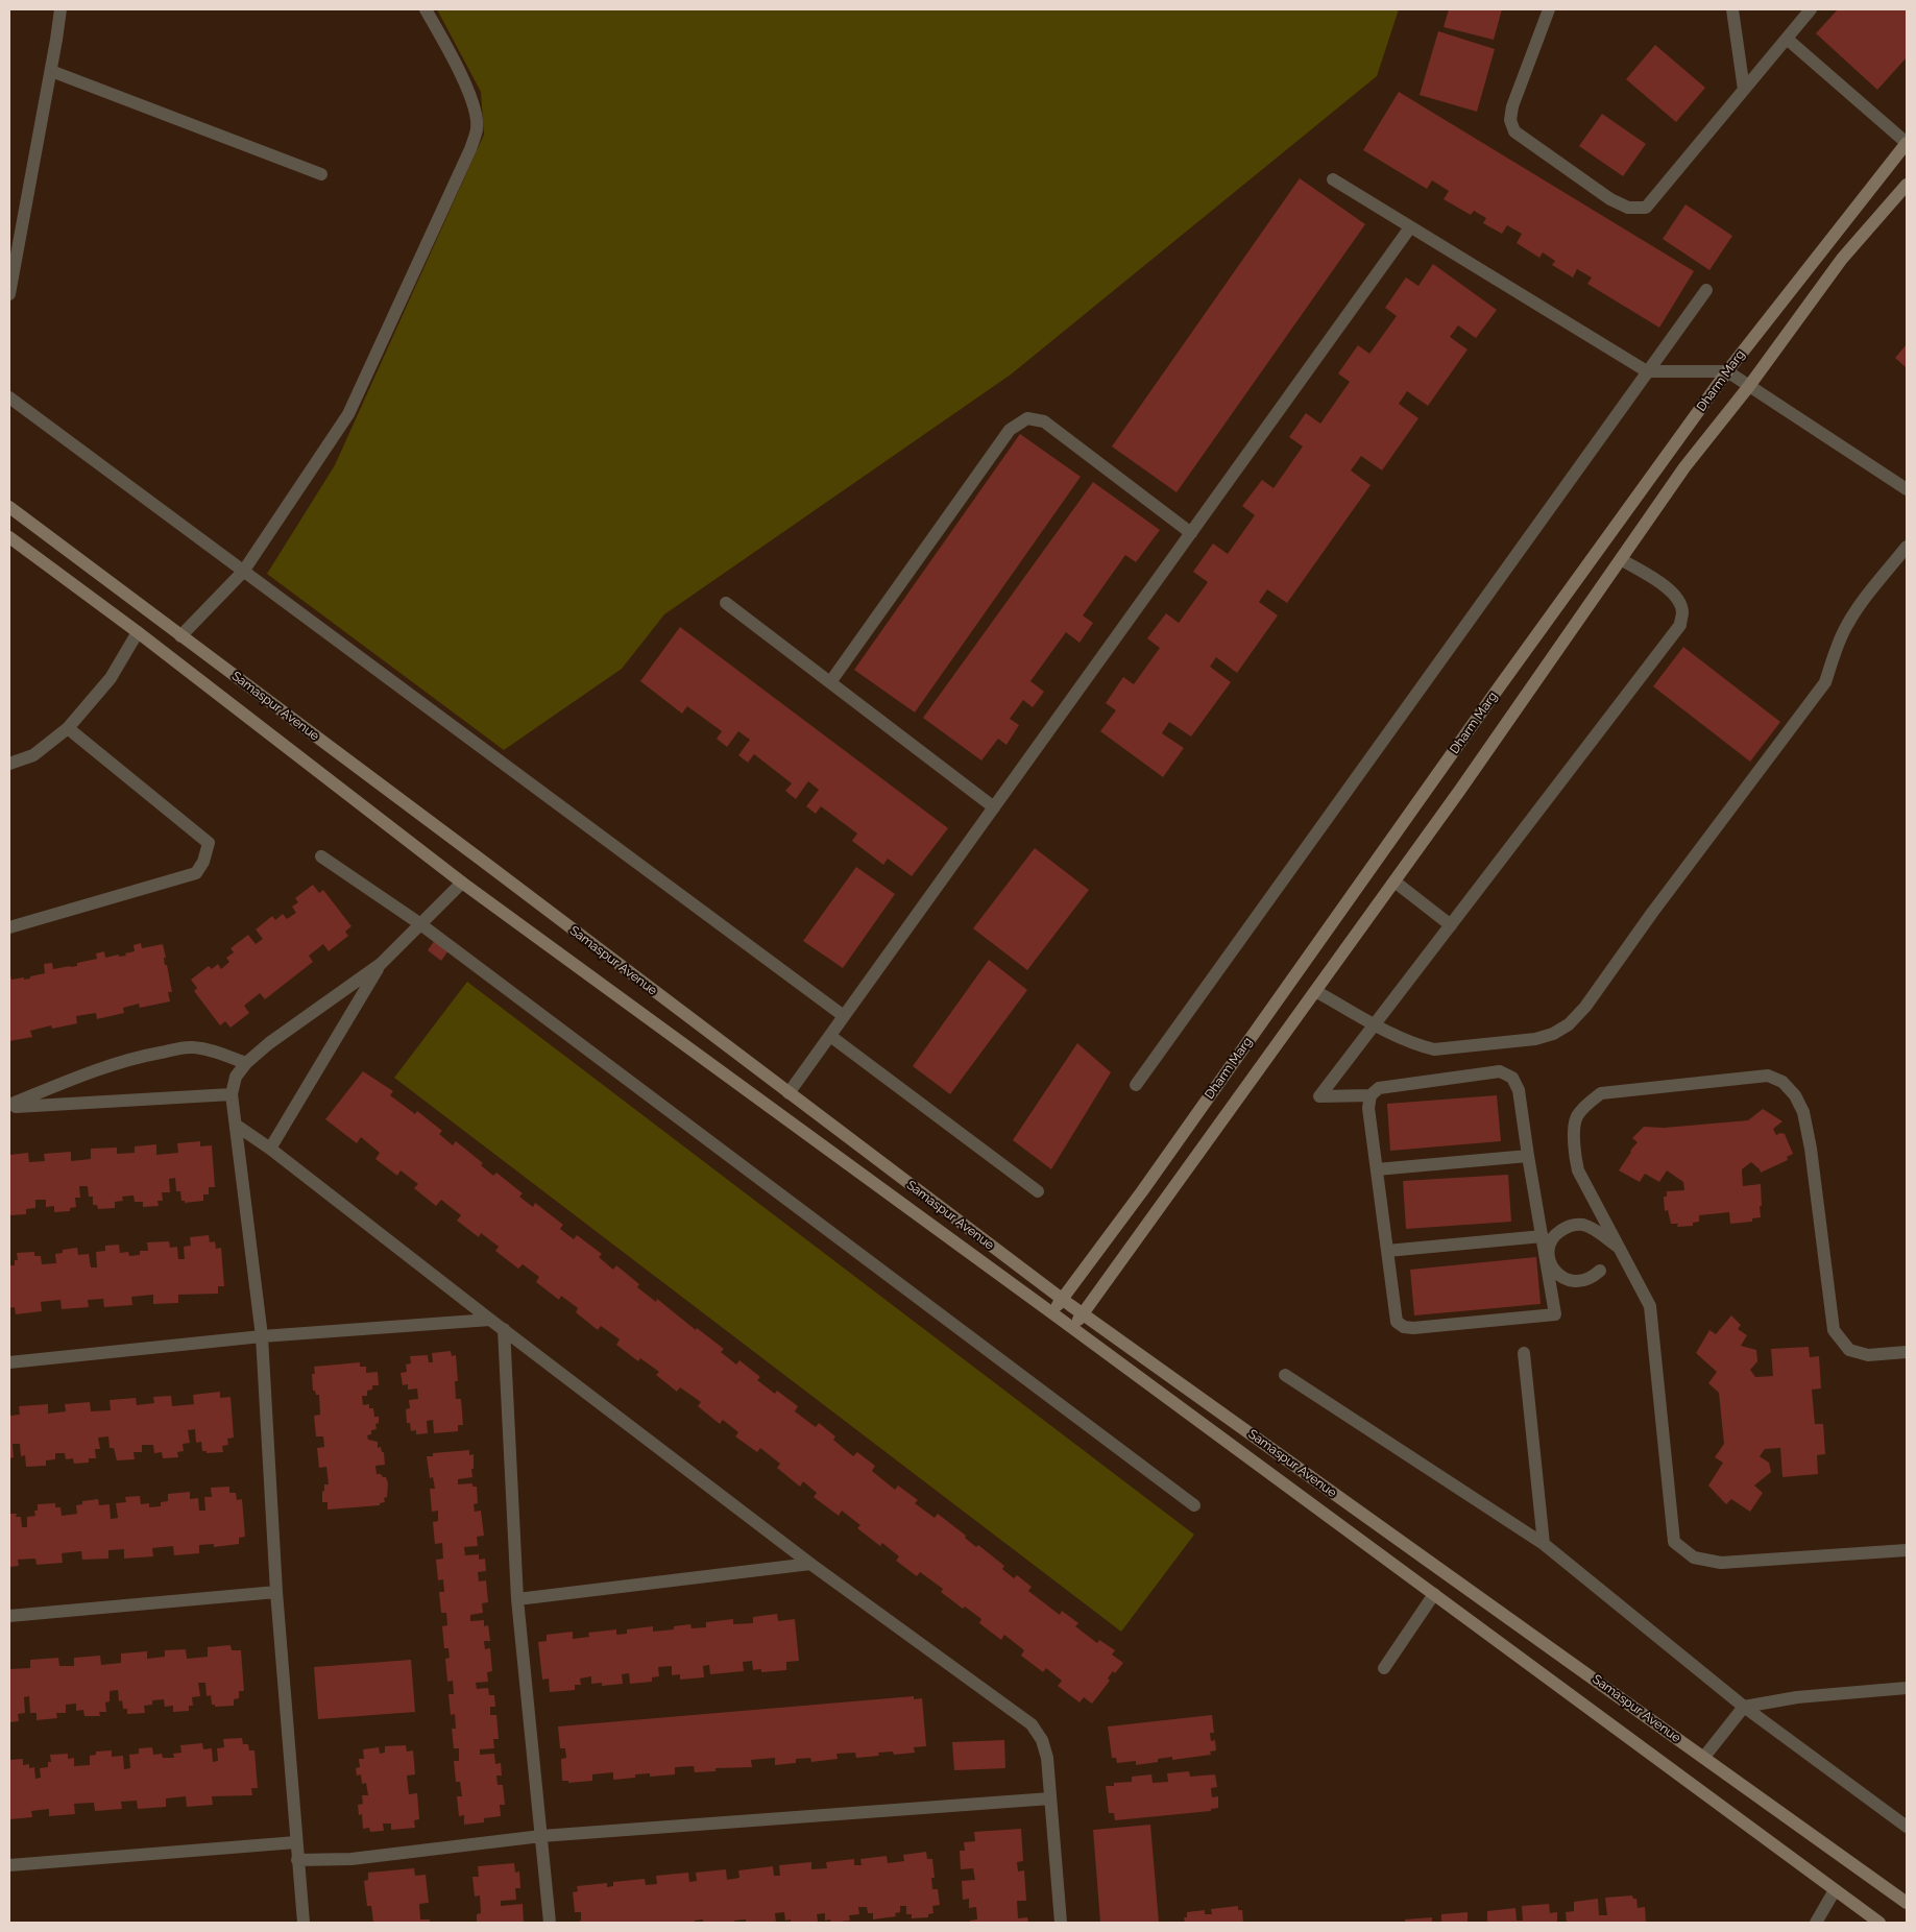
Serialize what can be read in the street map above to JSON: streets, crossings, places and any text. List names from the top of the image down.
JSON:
{
  "streets": {
    "main road": ["Dharm Marg", "Samaspur Avenue"]
  },
  "crossings": [
    ["Dharm Marg", "Samaspur Avenue"]
  ]
}
